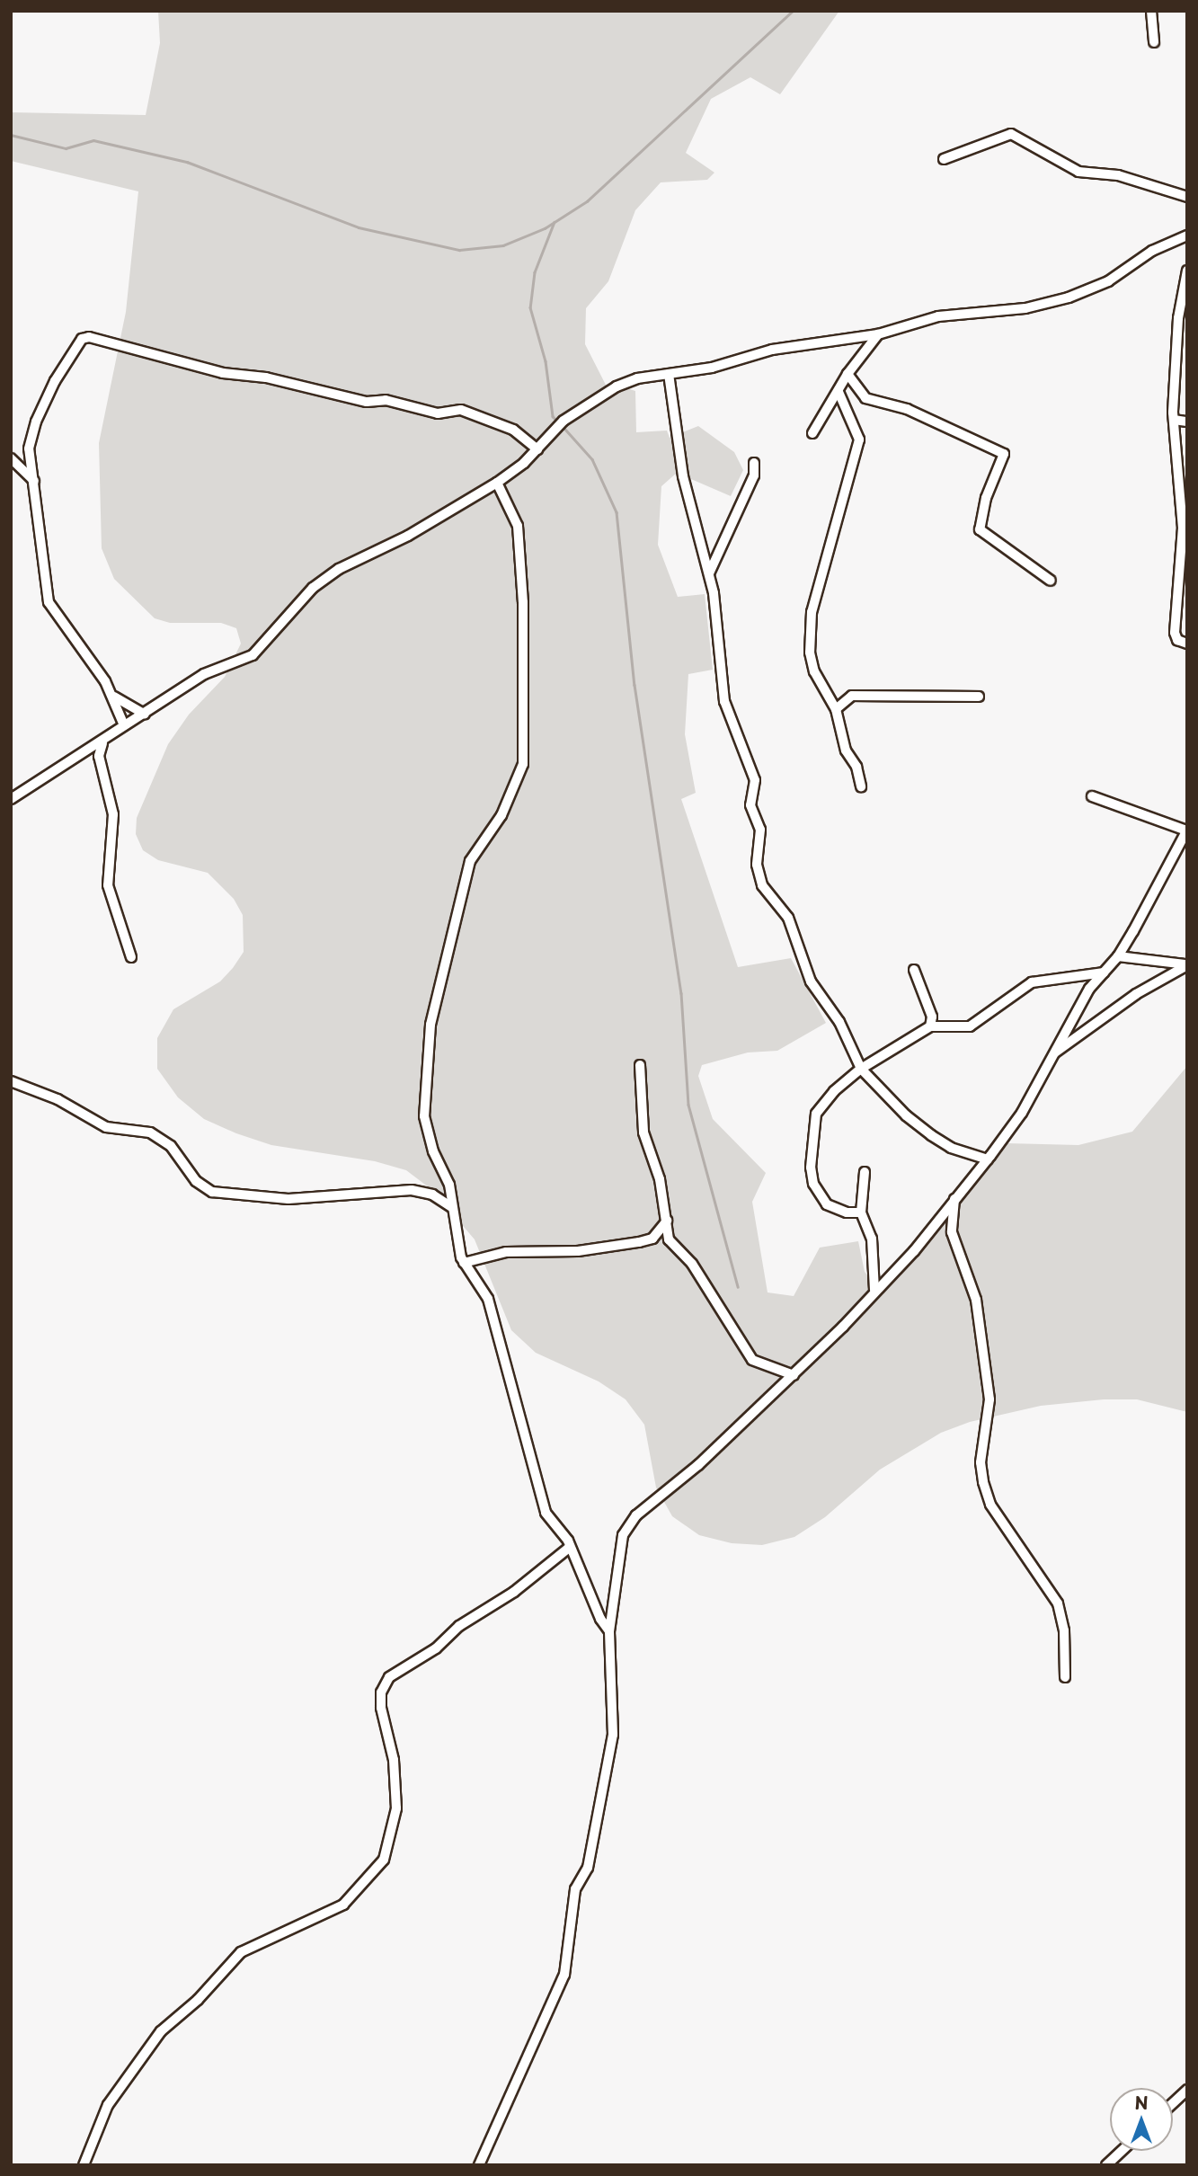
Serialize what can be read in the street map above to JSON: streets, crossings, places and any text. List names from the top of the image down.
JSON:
{
  "north": "top"
}
